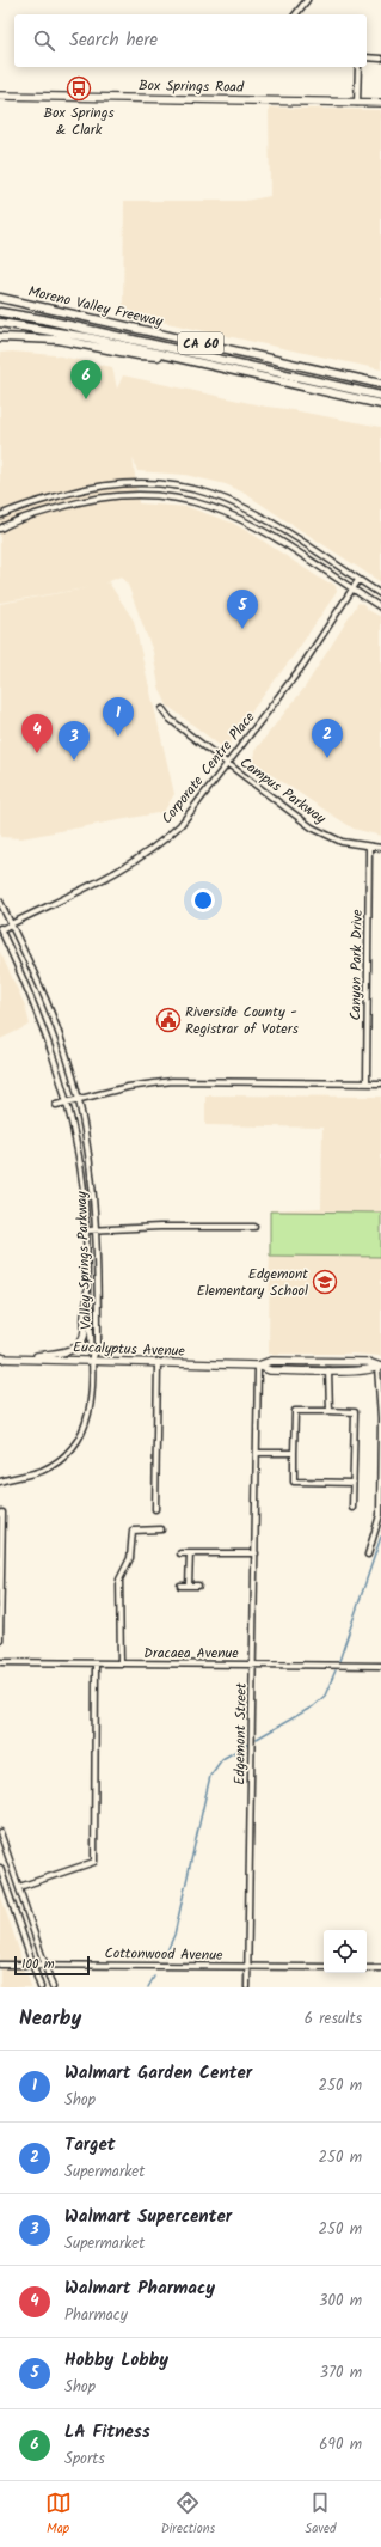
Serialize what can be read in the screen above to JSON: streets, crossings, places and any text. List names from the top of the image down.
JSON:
{
  "streets": {
    "highway": ["Moreno Valley Freeway", "CA 60"],
    "main road": ["Box Springs Road", "Eucalyptus Avenue"],
    "street": [
      "Corporate Centre Place",
      "Campus Parkway",
      "Canyon Park Drive",
      "Valley Springs Parkway",
      "Dracaea Avenue",
      "Edgemont Street",
      "Cottonwood Avenue"
    ]
  },
  "crossings": [
    ["Corporate Centre Place", "Campus Parkway"],
    ["Corporate Centre Place", "Valley Springs Parkway"],
    ["Campus Parkway", "Canyon Park Drive"],
    ["Valley Springs Parkway", "Eucalyptus Avenue"],
    ["Eucalyptus Avenue", "Edgemont Street"],
    ["Dracaea Avenue", "Edgemont Street"],
    ["Edgemont Street", "Cottonwood Avenue"]
  ],
  "places": {
    "bus stop": ["Box Springs & Clark"],
    "public building": ["Riverside County - Registrar of Voters"],
    "school or university": ["Edgemont Elementary School"]
  },
  "scale_bar": "100 m",
  "page": {
    "search": "Search here",
    "pins": [
      "6",
      "5",
      "1",
      "4",
      "2",
      "3"
    ],
    "scale": "100 m",
    "heading": ["Nearby", "6 results"],
    "list": [
      {
        "mark": "1",
        "name": "Walmart Garden Center",
        "note": "Shop",
        "value": "250 m"
      },
      {
        "mark": "2",
        "name": "Target",
        "note": "Supermarket",
        "value": "250 m"
      },
      {
        "mark": "3",
        "name": "Walmart Supercenter",
        "note": "Supermarket",
        "value": "250 m"
      },
      {
        "mark": "4",
        "name": "Walmart Pharmacy",
        "note": "Pharmacy",
        "value": "300 m"
      },
      {
        "mark": "5",
        "name": "Hobby Lobby",
        "note": "Shop",
        "value": "370 m"
      },
      {
        "mark": "6",
        "name": "LA Fitness",
        "note": "Sports",
        "value": "690 m"
      }
    ],
    "nav": ["Map", "Directions", "Saved"]
  }
}
